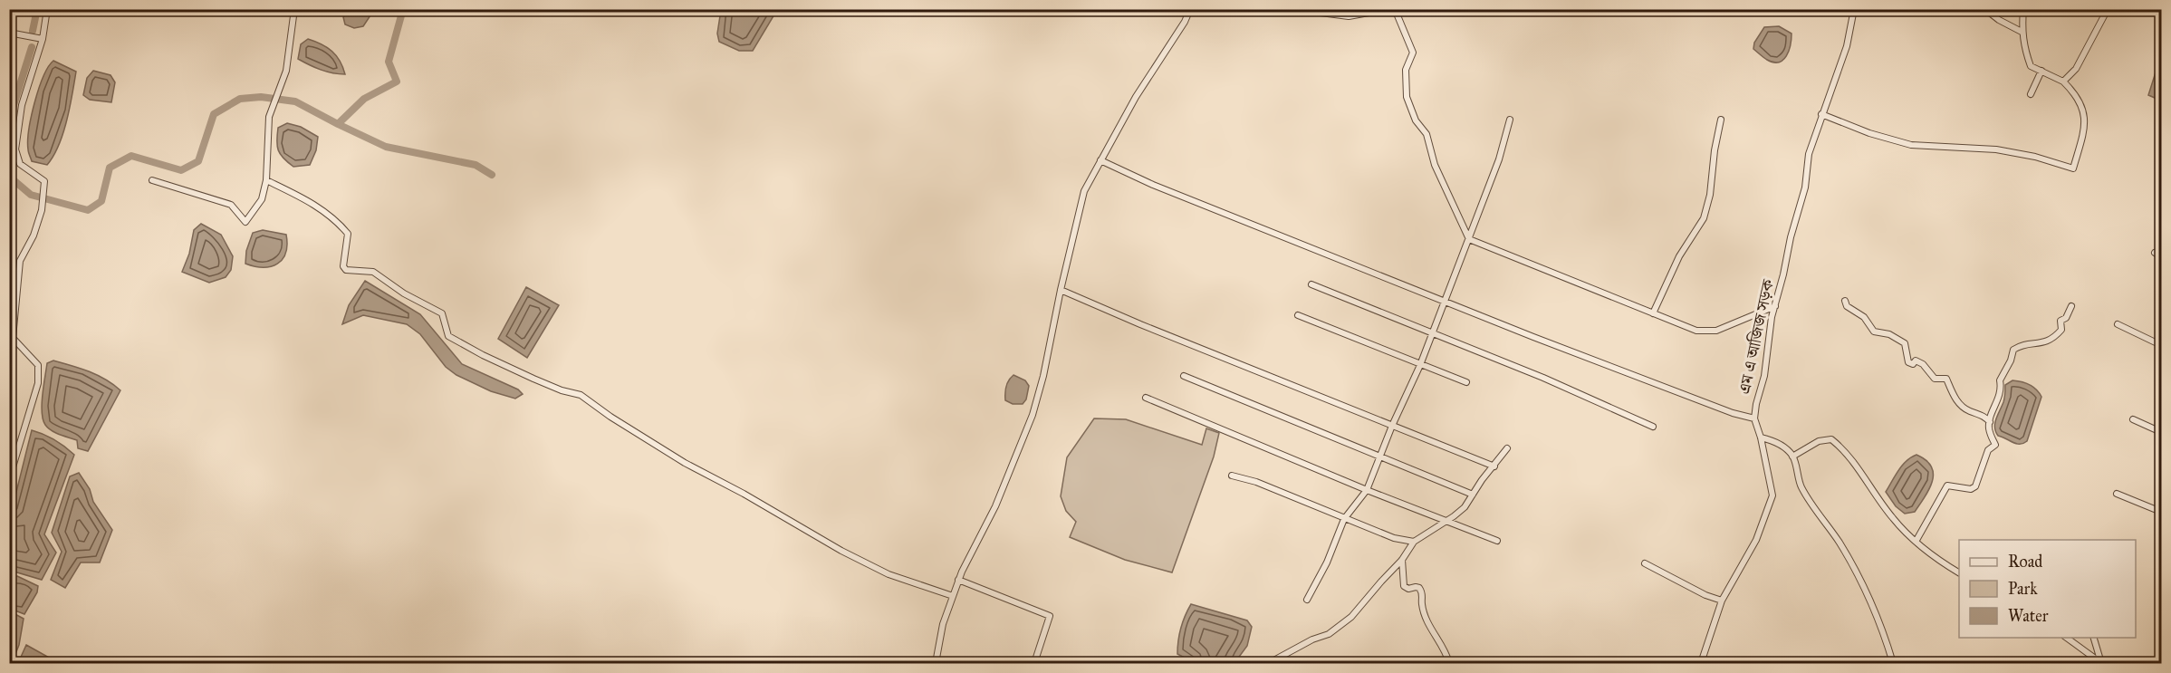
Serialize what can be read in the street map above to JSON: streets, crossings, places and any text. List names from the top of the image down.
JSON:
{
  "streets": {
    "street": ["এম এ আজিজ সড়ক"]
  },
  "legend": ["Road", "Park", "Water"]
}
